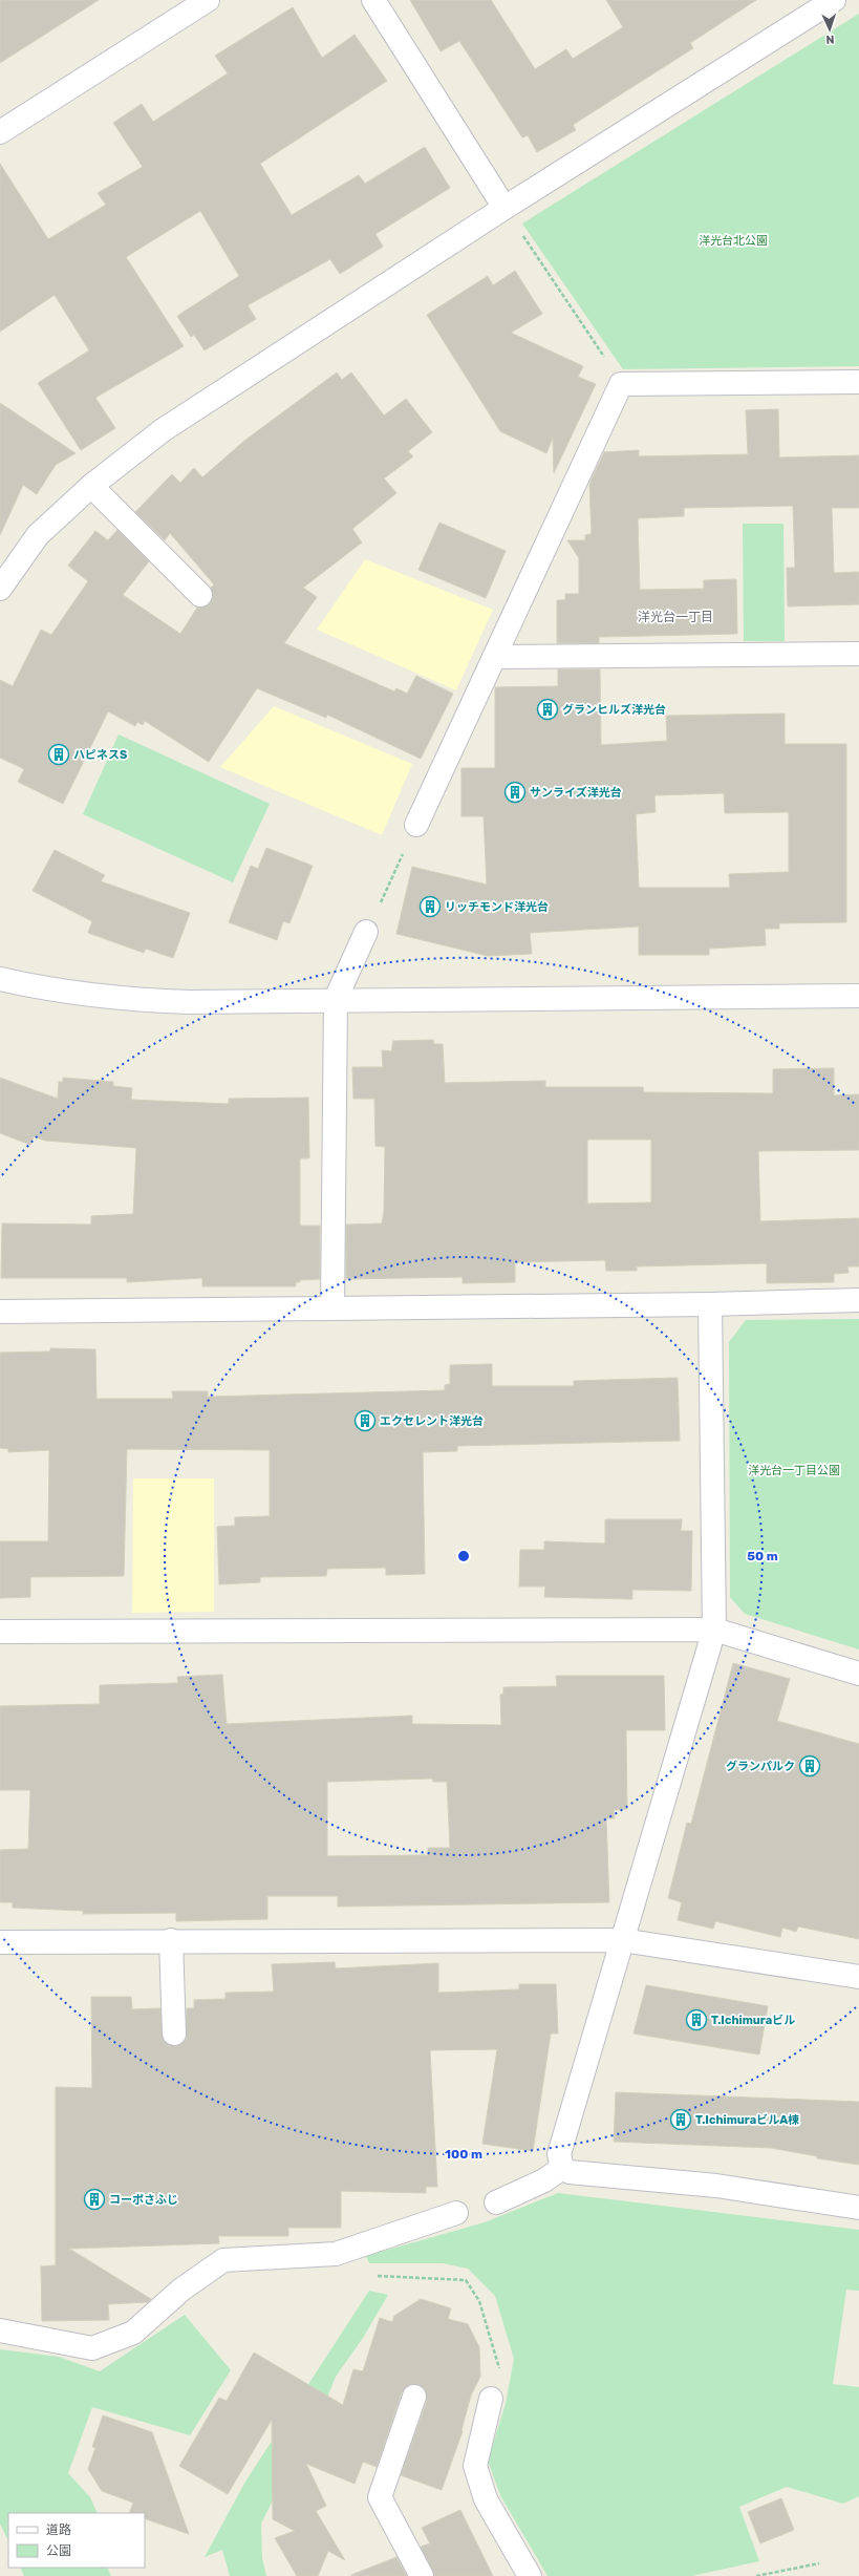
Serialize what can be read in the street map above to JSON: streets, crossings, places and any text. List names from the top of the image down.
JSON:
{
  "districts": ["洋光台一丁目"],
  "parks": ["洋光台北公園", "洋光台一丁目公園"],
  "places": {
    "building": [
      "グランヒルズ洋光台",
      "ハピネスS",
      "サンライズ洋光台",
      "リッチモンド洋光台",
      "エクセレント洋光台",
      "グランパルク",
      "T.Ichimuraビル",
      "T.IchimuraビルA棟",
      "コーポさふじ"
    ]
  },
  "legend": ["道路", "公園"],
  "north": "bottom",
  "rings": ["50 m", "100 m"]
}
